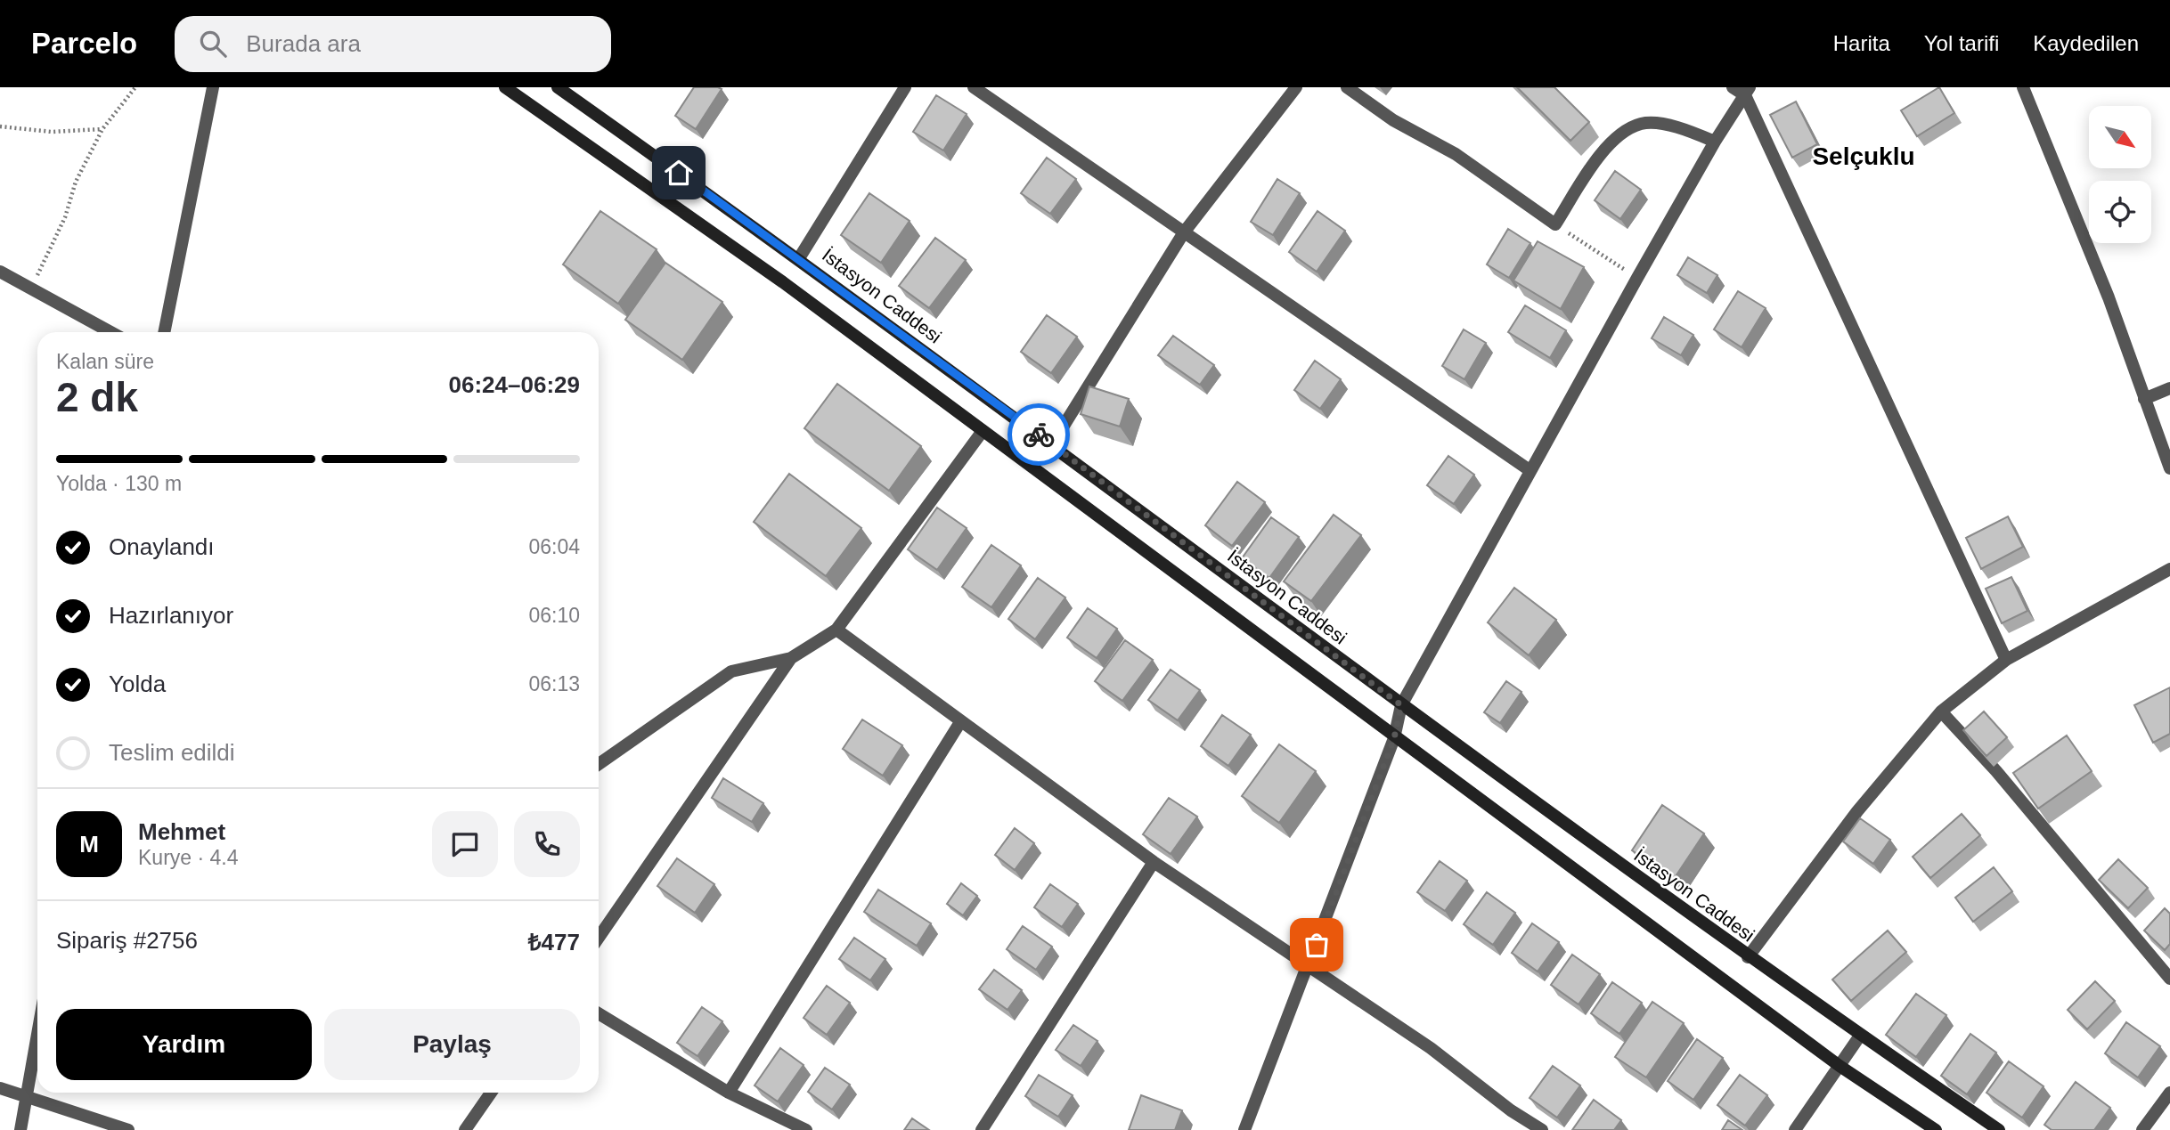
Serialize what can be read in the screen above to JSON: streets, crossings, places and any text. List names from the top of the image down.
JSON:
{
  "streets": {
    "main road": ["İstasyon Caddesi"]
  },
  "districts": ["Selçuklu"],
  "north": "bottom right",
  "page": {
    "header": "Parcelo",
    "search": "Burada ara",
    "nav": ["Harita", "Yol tarifi", "Kaydedilen"],
    "heading": ["2 dk", "Kalan süre", "06:24–06:29"],
    "panel": [
      "Mehmet",
      "Kurye · 4.4",
      "Sipariş #2756",
      "₺477"
    ],
    "bar": "Yolda · 130 m",
    "list": [
      ["Onaylandı", "06:04"],
      ["Hazırlanıyor", "06:10"],
      ["Yolda", "06:13"],
      "Teslim edildi"
    ],
    "round": "M",
    "buttons": ["Yardım", "Paylaş"]
  }
}
